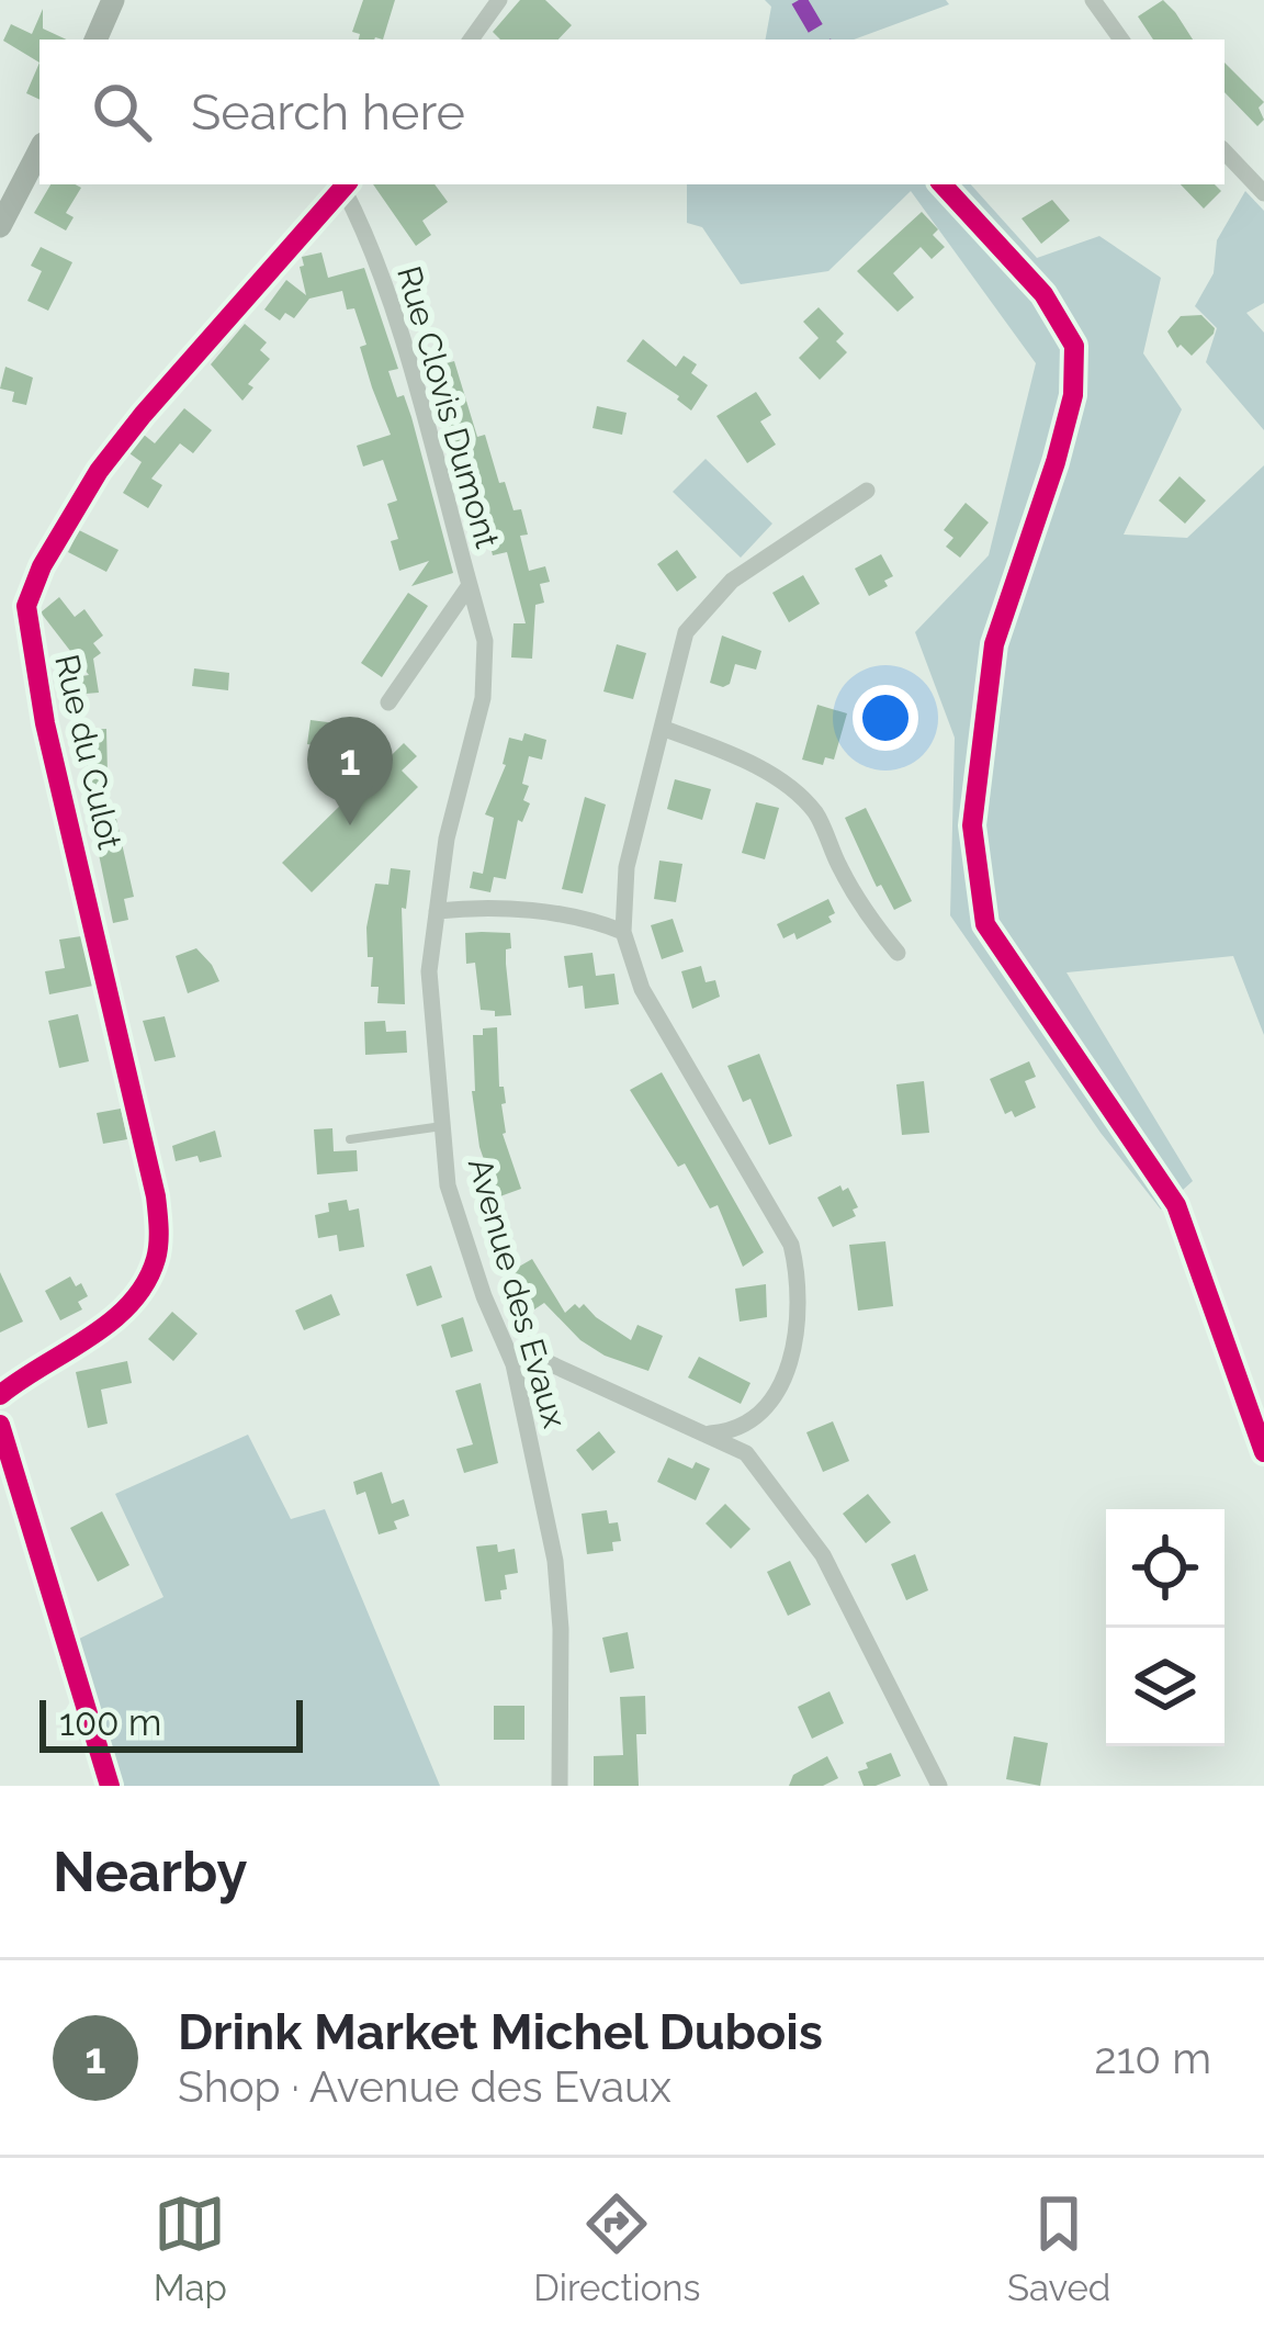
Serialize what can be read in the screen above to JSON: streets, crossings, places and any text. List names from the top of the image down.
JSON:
{
  "streets": {
    "street": ["Rue Clovis Dumont", "Rue du Culot", "Avenue des Evaux"]
  },
  "crossings": [
    ["Rue Clovis Dumont", "Rue du Culot"],
    ["Rue Clovis Dumont", "Avenue des Evaux"]
  ],
  "scale_bar": "100 m",
  "page": {
    "search": "Search here",
    "pins": "1",
    "scale": "100 m",
    "heading": "Nearby",
    "list": [
      {
        "mark": "1",
        "name": "Drink Market Michel Dubois",
        "note": "Shop · Avenue des Evaux",
        "value": "210 m"
      }
    ],
    "nav": ["Map", "Directions", "Saved"]
  }
}
